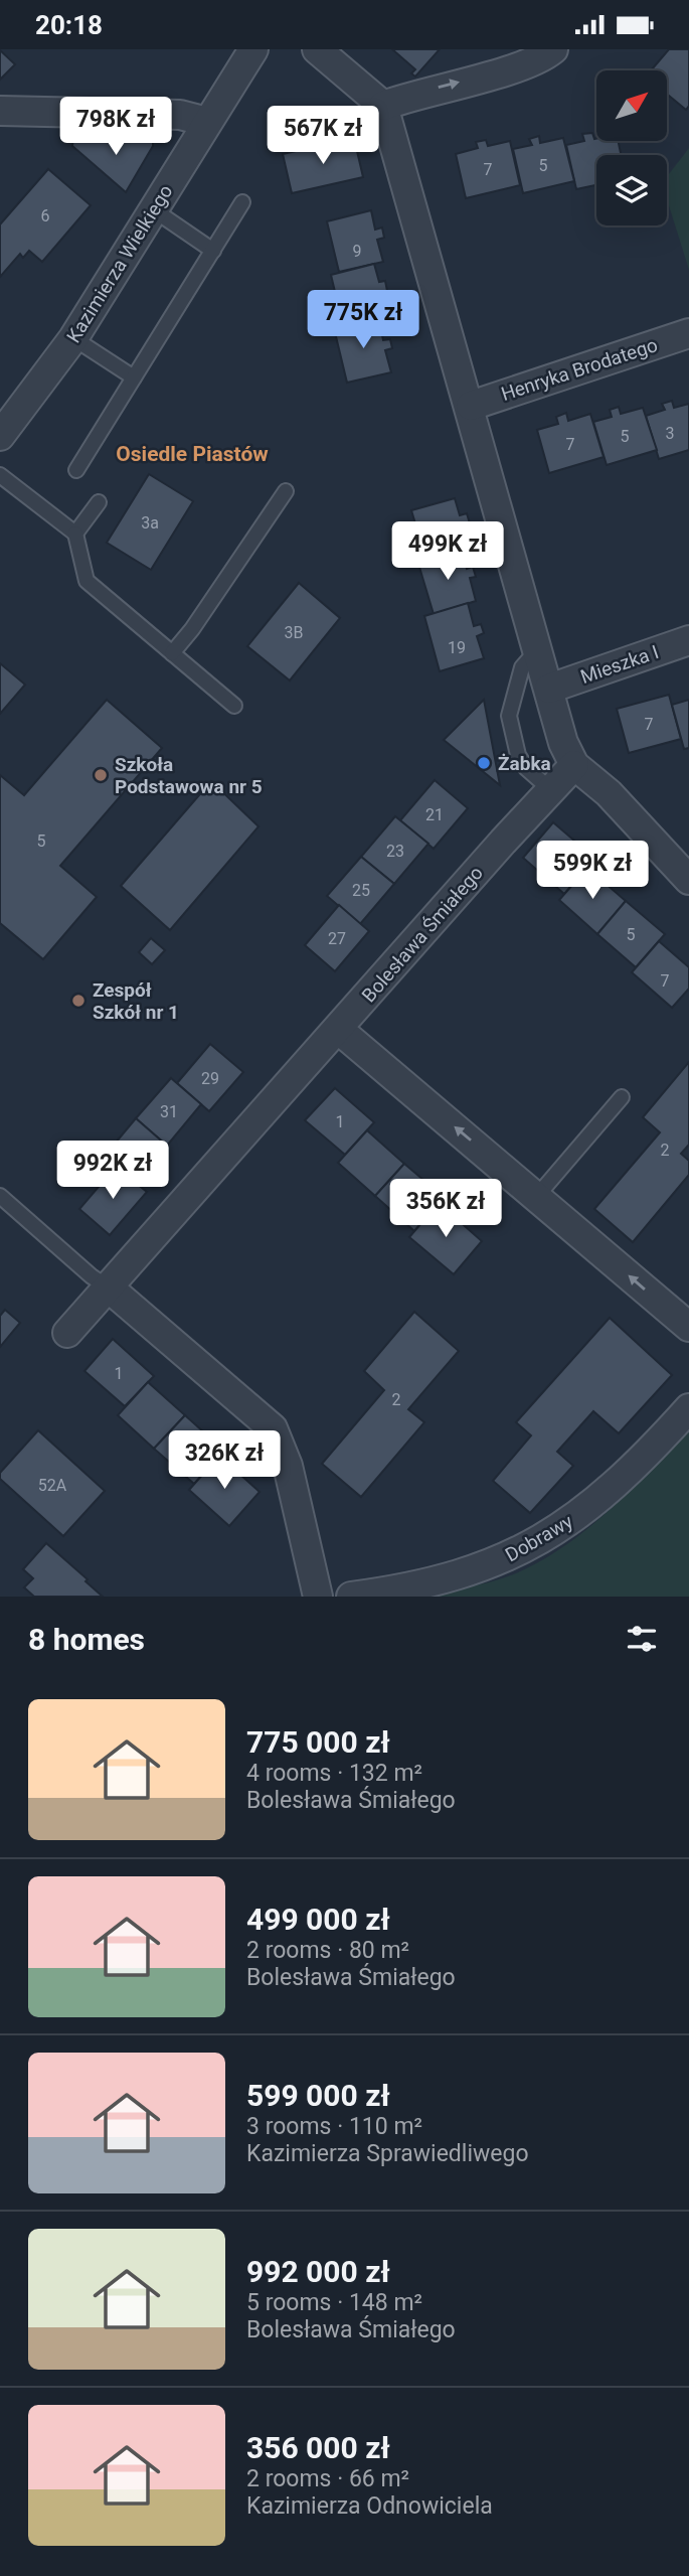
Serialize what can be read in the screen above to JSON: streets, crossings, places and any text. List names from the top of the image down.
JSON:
{
  "streets": {
    "street": [
      "Kazimierza Wielkiego",
      "Henryka Brodatego",
      "Mieszka I",
      "Bolesława Śmiałego",
      "Dobrawy"
    ]
  },
  "districts": ["Osiedle Piastów"],
  "places": ["Żabka", "Szkoła Podstawowa nr 5", "Zespół Szkół nr 1"],
  "house_numbers": [
    "5",
    "7",
    "6",
    "9",
    "3",
    "5",
    "7",
    "3a",
    "3B",
    "19",
    "7",
    "21",
    "5",
    "23",
    "25",
    "5",
    "27",
    "7",
    "29",
    "31",
    "1",
    "2",
    "1",
    "2",
    "52A"
  ],
  "north": "top right",
  "page": {
    "status": "20:18",
    "price": [
      "798K zł",
      "567K zł",
      "775K zł",
      "499K zł",
      "599K zł",
      "992K zł",
      "356K zł",
      "326K zł"
    ],
    "heading": "8 homes",
    "list": [
      {
        "name": "775 000 zł",
        "note": "4 rooms · 132 m² · Bolesława Śmiałego"
      },
      {
        "name": "499 000 zł",
        "note": "2 rooms · 80 m² · Bolesława Śmiałego"
      },
      {
        "name": "599 000 zł",
        "note": "3 rooms · 110 m² · Kazimierza Sprawiedliwego"
      },
      {
        "name": "992 000 zł",
        "note": "5 rooms · 148 m² · Bolesława Śmiałego"
      },
      {
        "name": "356 000 zł",
        "note": "2 rooms · 66 m² · Kazimierza Odnowiciela"
      }
    ]
  }
}
